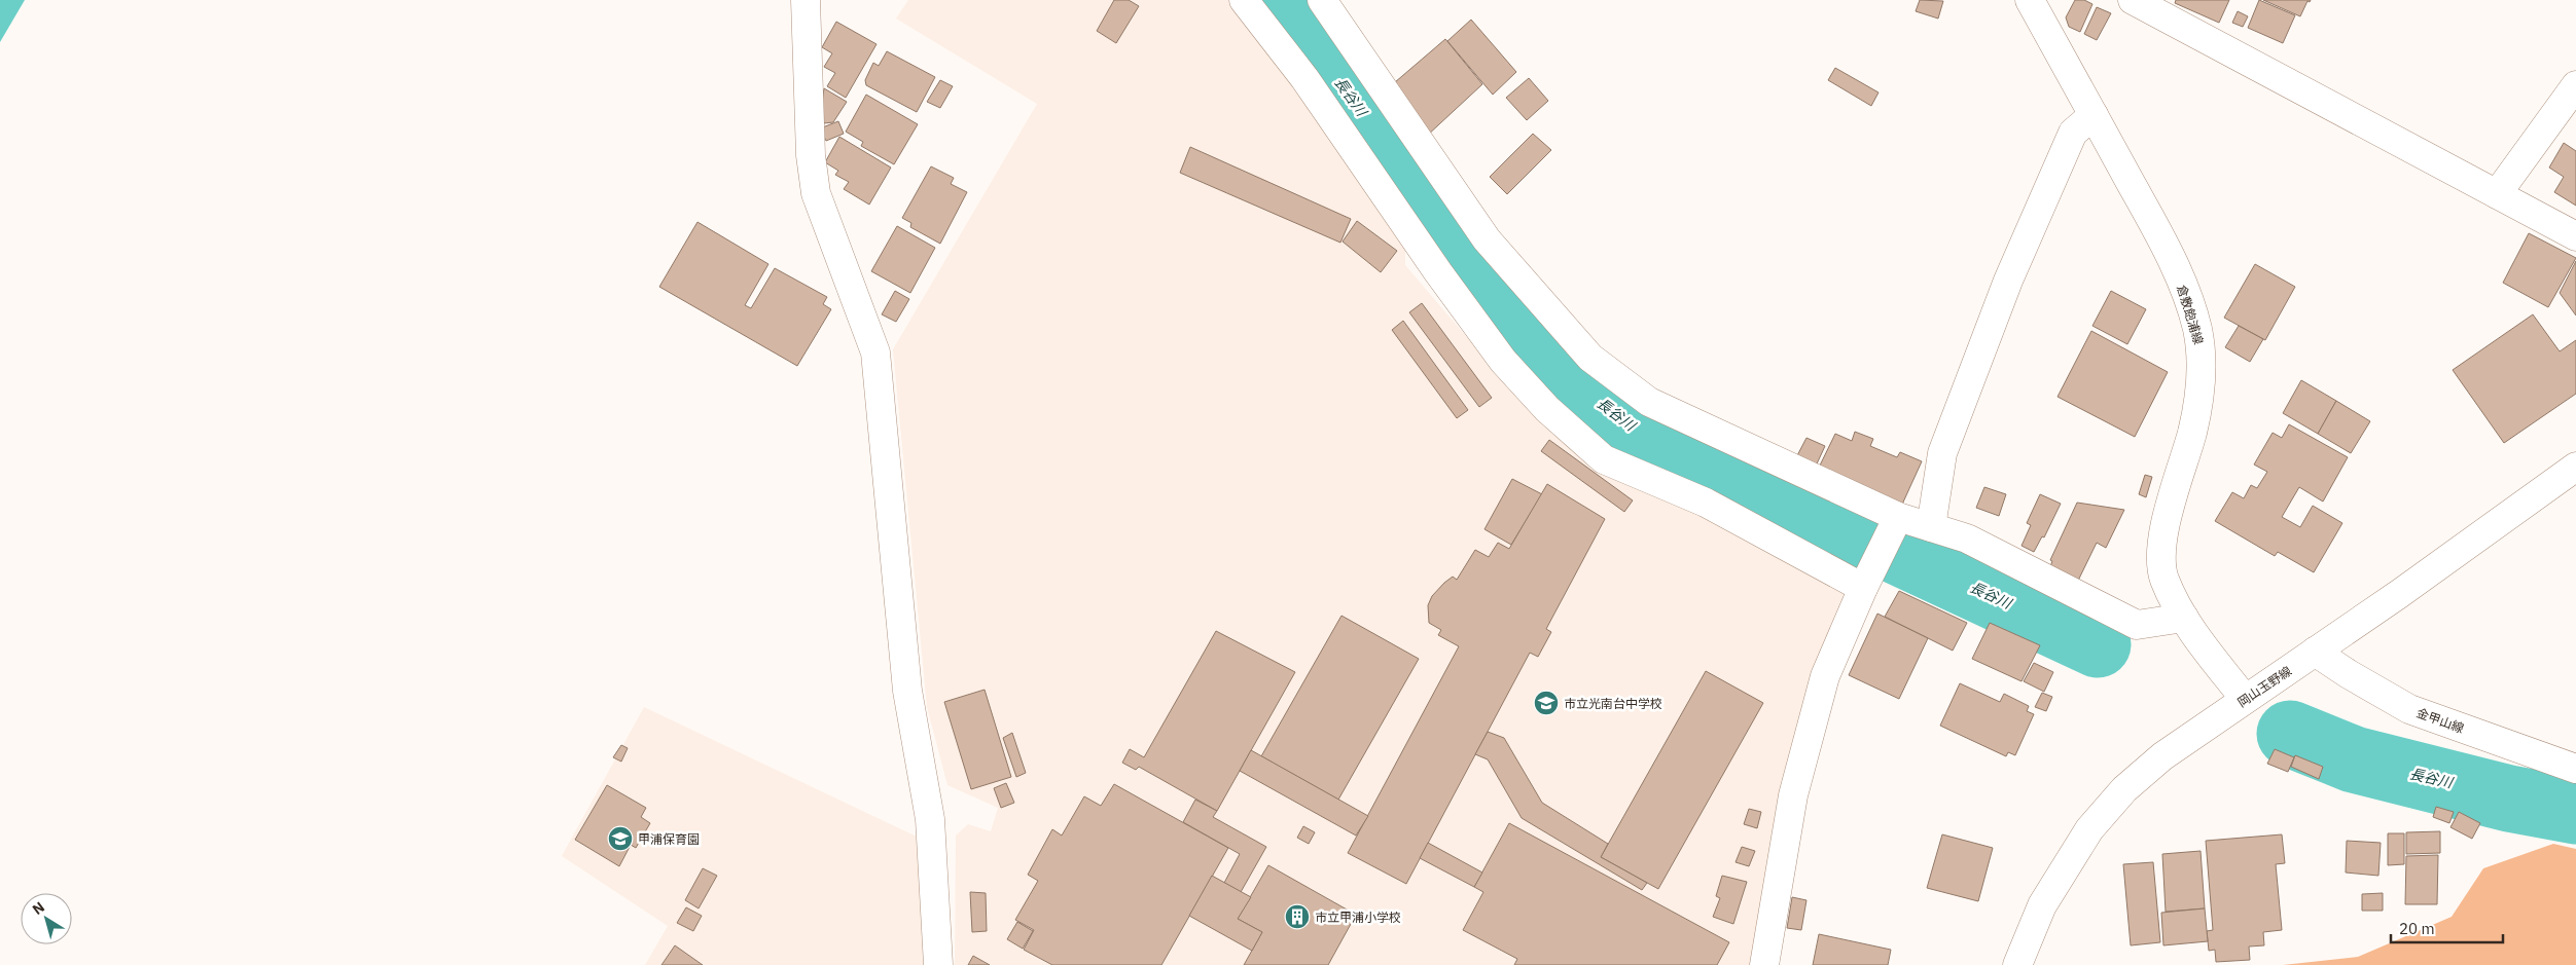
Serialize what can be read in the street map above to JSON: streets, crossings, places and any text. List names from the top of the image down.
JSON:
{
  "streets": {
    "street": ["倉敷飽浦線", "岡山玉野線", "金甲山線"]
  },
  "crossings": [
    ["倉敷飽浦線", "岡山玉野線"],
    ["岡山玉野線", "金甲山線"]
  ],
  "water": ["長谷川"],
  "places": {
    "school or university": ["市立光南台中学校", "甲浦保育園"],
    "building": ["市立甲浦小学校"]
  },
  "scale_bar": "20 m",
  "north": "top left"
}
